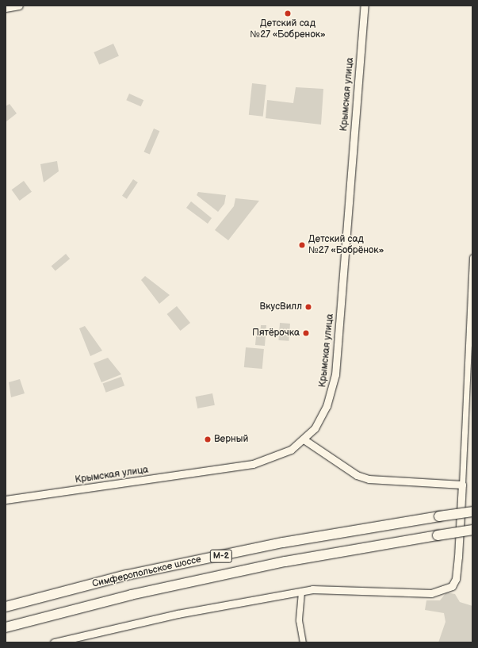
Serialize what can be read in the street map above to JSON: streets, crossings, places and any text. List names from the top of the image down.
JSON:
{
  "streets": {
    "highway": ["М-2", "Симферопольское шоссе"],
    "street": ["Крымская улица"]
  },
  "places": [
    "Детский сад №27 «Бобренок»",
    "Детский сад №27 «Бобрёнок»",
    "ВкусВилл",
    "Пятёрочка",
    "Верный"
  ]
}
